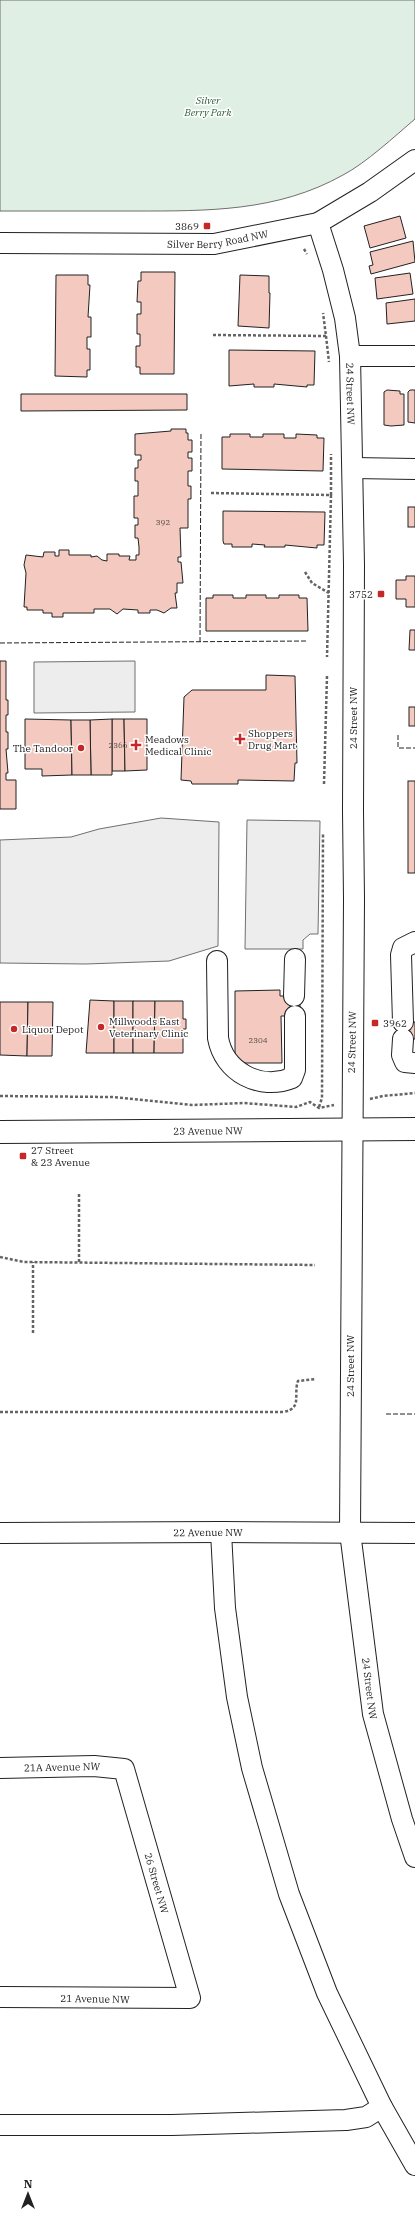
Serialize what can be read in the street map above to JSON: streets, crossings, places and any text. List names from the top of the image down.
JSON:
{
  "streets": {
    "main road": ["23 Avenue NW"],
    "street": [
      "Silver Berry Road NW",
      "24 Street NW",
      "22 Avenue NW",
      "21A Avenue NW",
      "26 Street NW",
      "21 Avenue NW"
    ]
  },
  "crossings": [
    ["Silver Berry Road NW", "24 Street NW"],
    ["24 Street NW", "23 Avenue NW"],
    ["24 Street NW", "22 Avenue NW"],
    ["21A Avenue NW", "26 Street NW"],
    ["26 Street NW", "21 Avenue NW"]
  ],
  "parks": ["Silver Berry Park"],
  "places": {
    "transit": [
      "3869",
      "3752",
      "3962",
      "27 Street & 23 Avenue"
    ],
    "health": ["Shoppers Drug Mart", "Meadows Medical Clinic"],
    "other": ["The Tandoor", "Millwoods East Veterinary Clinic", "Liquor Depot"]
  },
  "house_numbers": ["392", "2366", "2304"],
  "north": "top"
}
